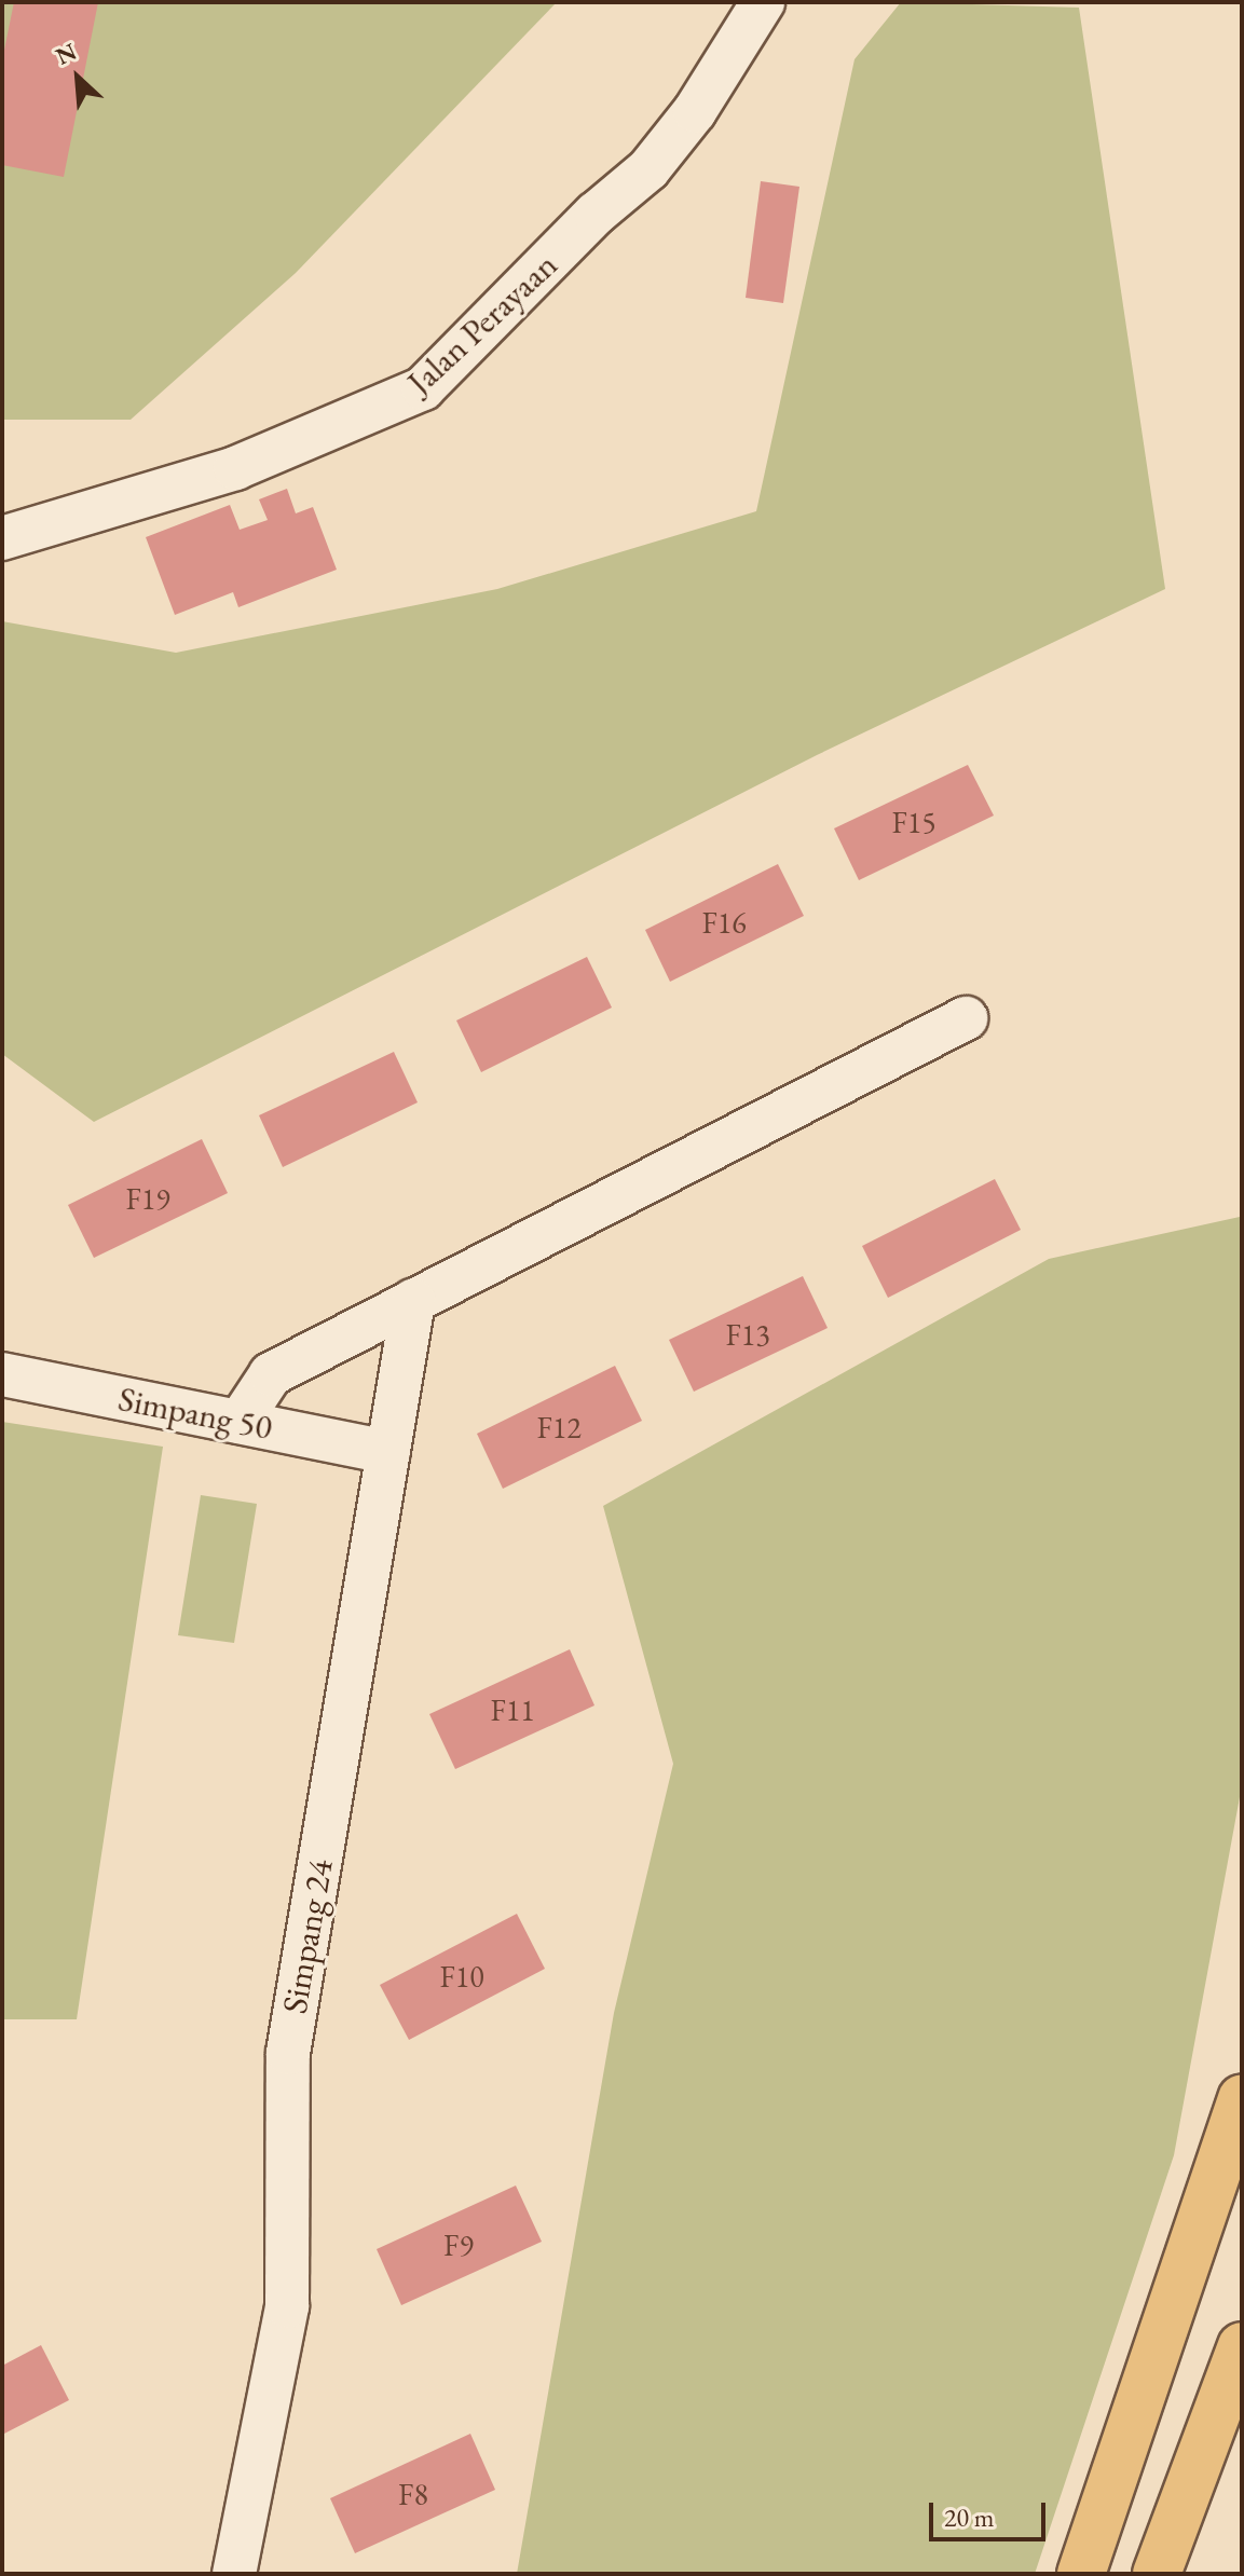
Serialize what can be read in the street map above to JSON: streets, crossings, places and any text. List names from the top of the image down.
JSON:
{
  "streets": {
    "street": ["Jalan Perayaan", "Simpang 50", "Simpang 24"]
  },
  "crossings": [
    ["Simpang 50", "Simpang 24"]
  ],
  "house_numbers": [
    "F15",
    "F16",
    "F19",
    "F13",
    "F12",
    "F11",
    "F10",
    "F9",
    "F8"
  ],
  "scale_bar": "20 m",
  "north": "top left"
}
